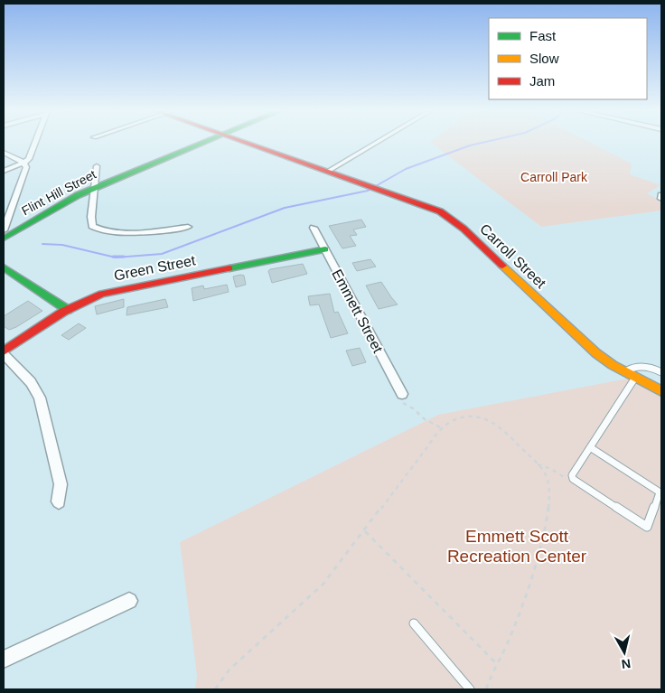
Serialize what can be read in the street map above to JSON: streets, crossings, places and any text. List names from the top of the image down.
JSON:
{
  "streets": {
    "street": [
      "Flint Hill Street",
      "Carroll Street",
      "Green Street",
      "Emmett Street"
    ]
  },
  "crossings": [
    ["Green Street", "Emmett Street"]
  ],
  "parks": ["Carroll Park", "Emmett Scott Recreation Center"],
  "legend": ["Fast", "Slow", "Jam"],
  "north": "bottom"
}
